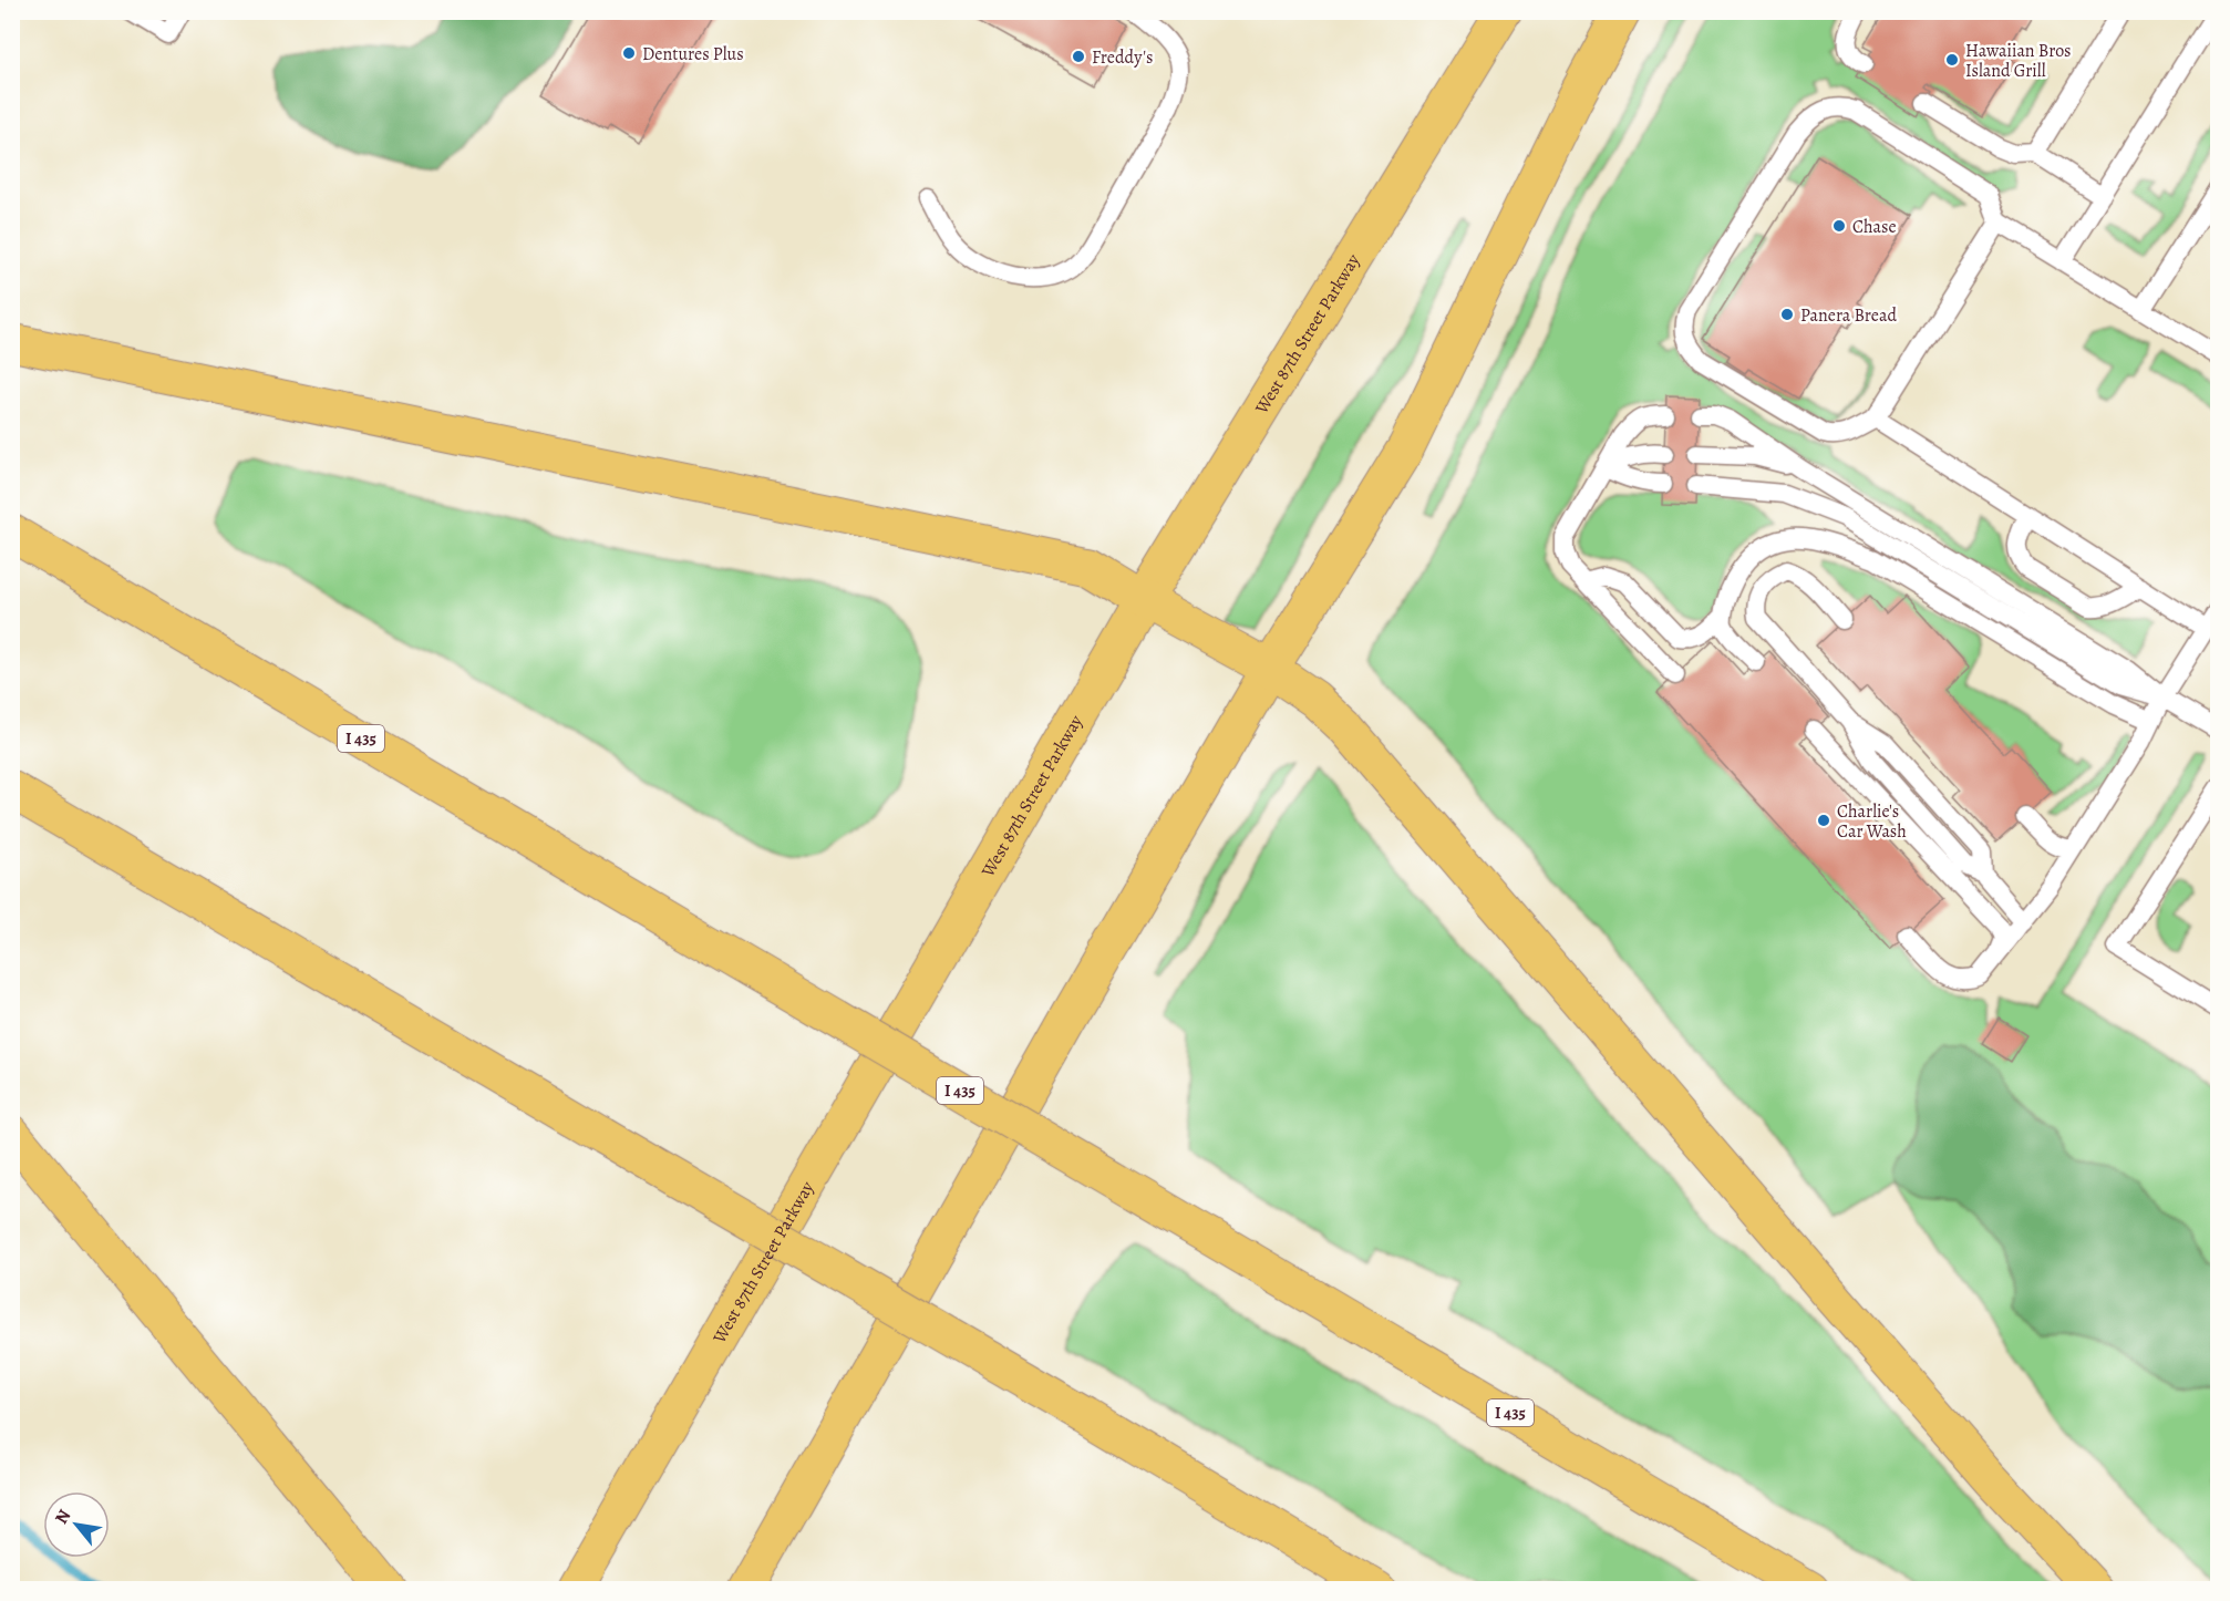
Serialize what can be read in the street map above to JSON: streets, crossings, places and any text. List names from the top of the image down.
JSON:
{
  "streets": {
    "main road": ["West 87th Street Parkway", "I 435"]
  },
  "places": [
    "Dentures Plus",
    "Freddy's",
    "Hawaiian Bros Island Grill",
    "Chase",
    "Panera Bread",
    "Charlie's Car Wash"
  ],
  "north": "top left"
}
